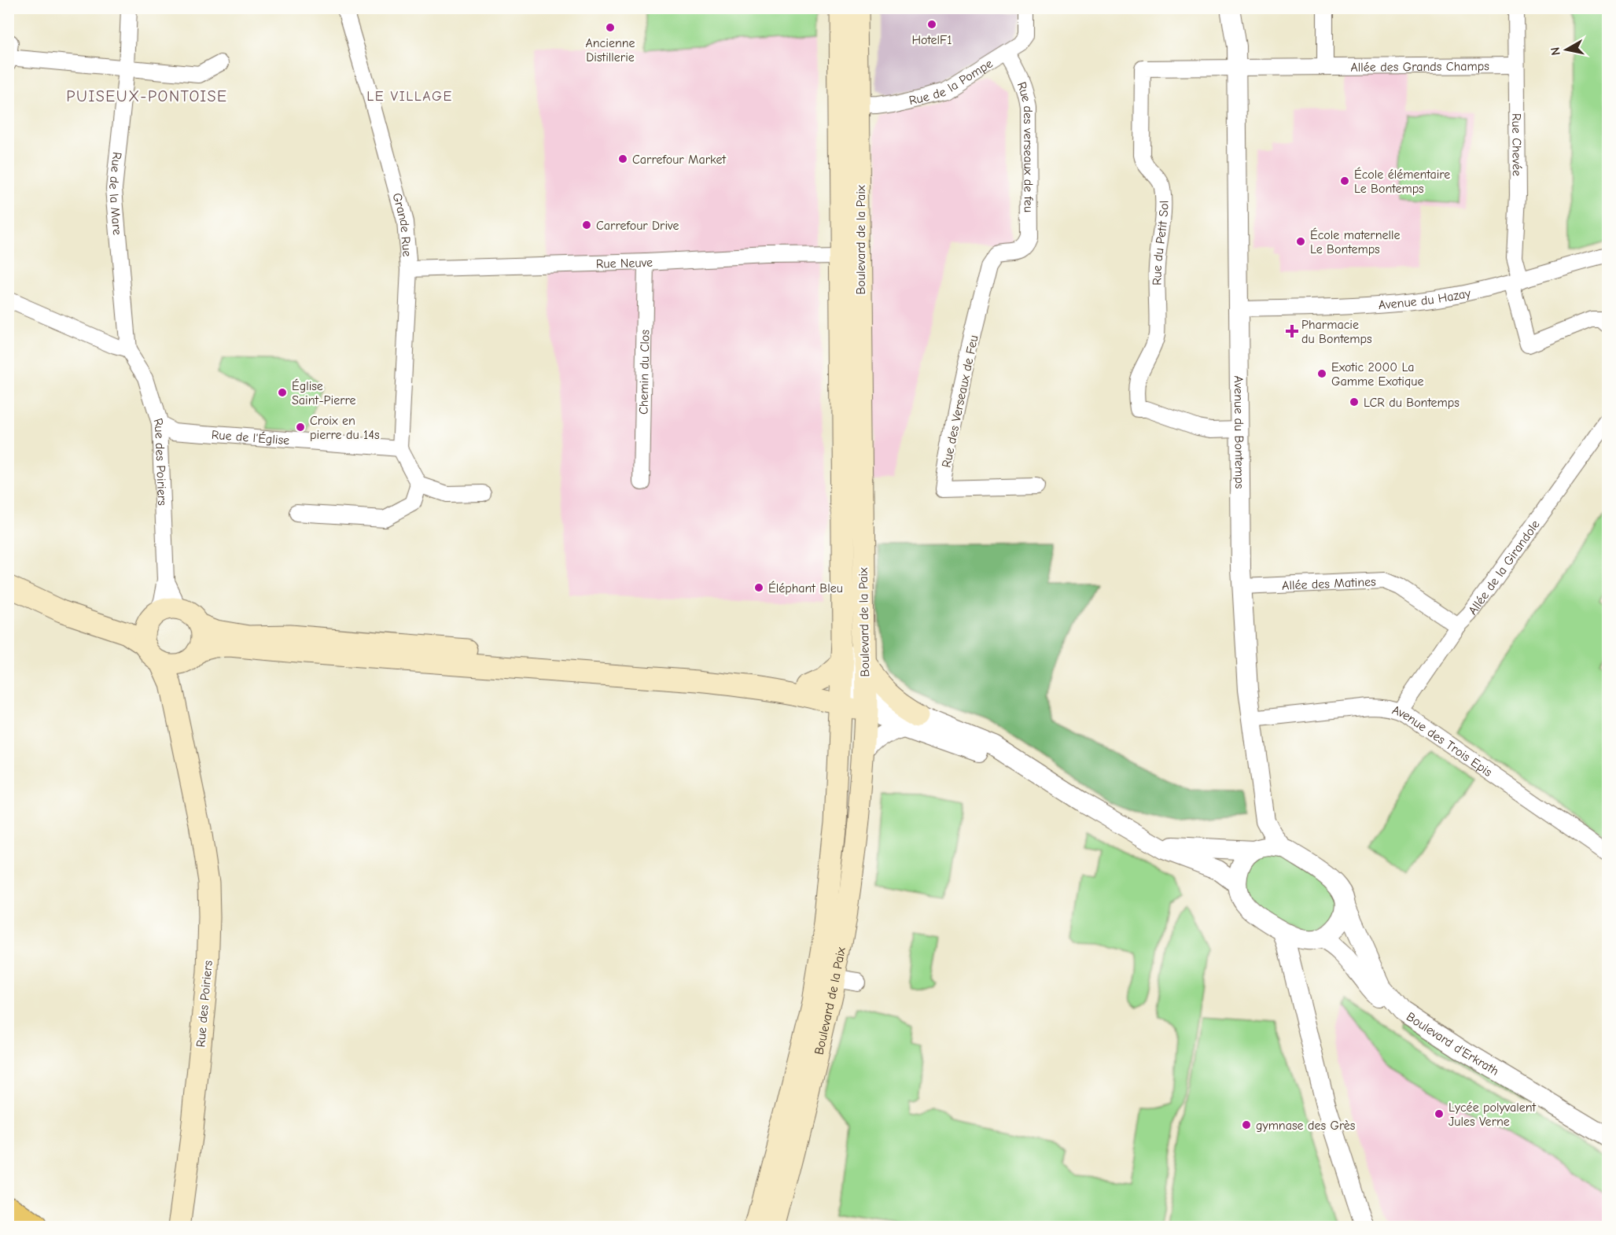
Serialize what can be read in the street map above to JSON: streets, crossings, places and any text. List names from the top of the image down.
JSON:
{
  "streets": {
    "main road": ["Boulevard de la Paix", "Rue des Poiriers"],
    "street": [
      "Allée des Grands Champs",
      "Rue de la Pompe",
      "Rue Chevée",
      "Rue des verseaux de feu",
      "Rue de la Mare",
      "Grande Rue",
      "Rue du Petit Sol",
      "Rue Neuve",
      "Avenue du Hazay",
      "Chemin du Clos",
      "Rue des Verseaux de Feu",
      "Avenue du Bontemps",
      "Rue de l'Église",
      "Allée de la Girandole",
      "Allée des Matines",
      "Avenue des Trois Epis",
      "Boulevard d'Erkrath"
    ]
  },
  "crossings": [
    ["Allée des Grands Champs", "Rue Chevée"],
    ["Allée des Grands Champs", "Rue du Petit Sol"],
    ["Allée des Grands Champs", "Avenue du Bontemps"],
    ["Rue de la Pompe", "Rue des verseaux de feu"],
    ["Rue de la Pompe", "Boulevard de la Paix"],
    ["Rue Chevée", "Avenue du Hazay"],
    ["Rue des verseaux de feu", "Rue des Verseaux de Feu"],
    ["Rue de la Mare", "Rue des Poiriers"],
    ["Grande Rue", "Rue Neuve"],
    ["Grande Rue", "Rue de l'Église"],
    ["Boulevard de la Paix", "Rue Neuve"],
    ["Rue du Petit Sol", "Avenue du Bontemps"],
    ["Rue Neuve", "Chemin du Clos"],
    ["Avenue du Hazay", "Avenue du Bontemps"],
    ["Avenue du Bontemps", "Allée des Matines"],
    ["Avenue du Bontemps", "Avenue des Trois Epis"],
    ["Avenue du Bontemps", "Boulevard d'Erkrath"],
    ["Rue de l'Église", "Rue des Poiriers"],
    ["Allée de la Girandole", "Allée des Matines"],
    ["Allée de la Girandole", "Avenue des Trois Epis"]
  ],
  "districts": ["PUISEUX-PONTOISE", "LE VILLAGE"],
  "places": {
    "other": [
      "HotelF1",
      "Ancienne Distillerie",
      "Carrefour Market",
      "École élémentaire Le Bontemps",
      "Carrefour Drive",
      "École maternelle Le Bontemps",
      "Exotic 2000 La Gamme Exotique",
      "Église Saint-Pierre",
      "LCR du Bontemps",
      "Croix en pierre du 14s",
      "Éléphant Bleu",
      "Lycée polyvalent Jules Verne",
      "gymnase des Grès"
    ],
    "health": ["Pharmacie du Bontemps"]
  },
  "north": "left"
}
